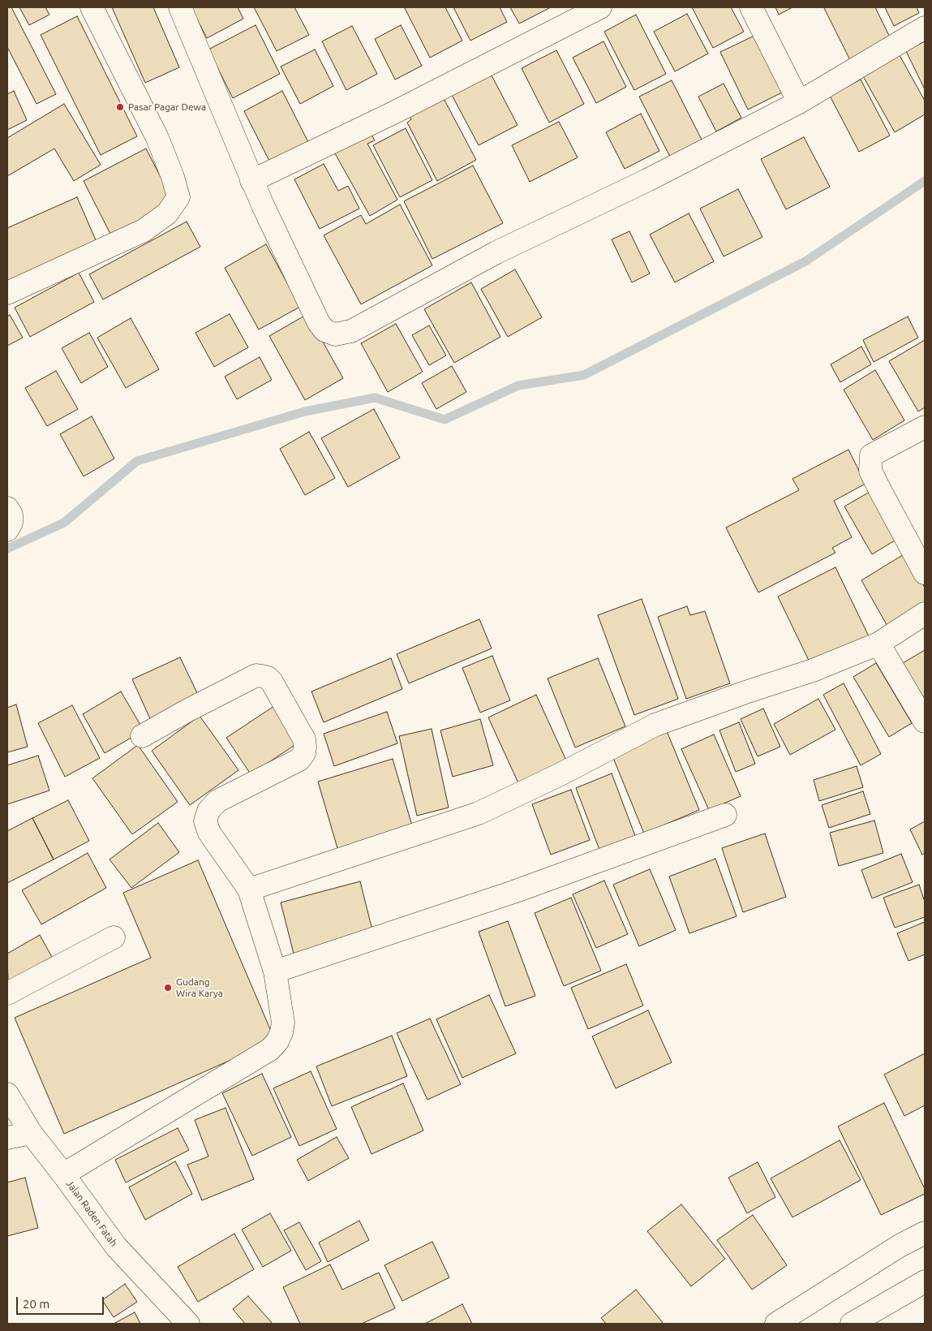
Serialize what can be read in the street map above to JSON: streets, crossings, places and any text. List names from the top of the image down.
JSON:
{
  "streets": {
    "main road": ["Jalan Raden Fatah"]
  },
  "places": ["Pasar Pagar Dewa", "Gudang Wira Karya"],
  "scale_bar": "20 m"
}
